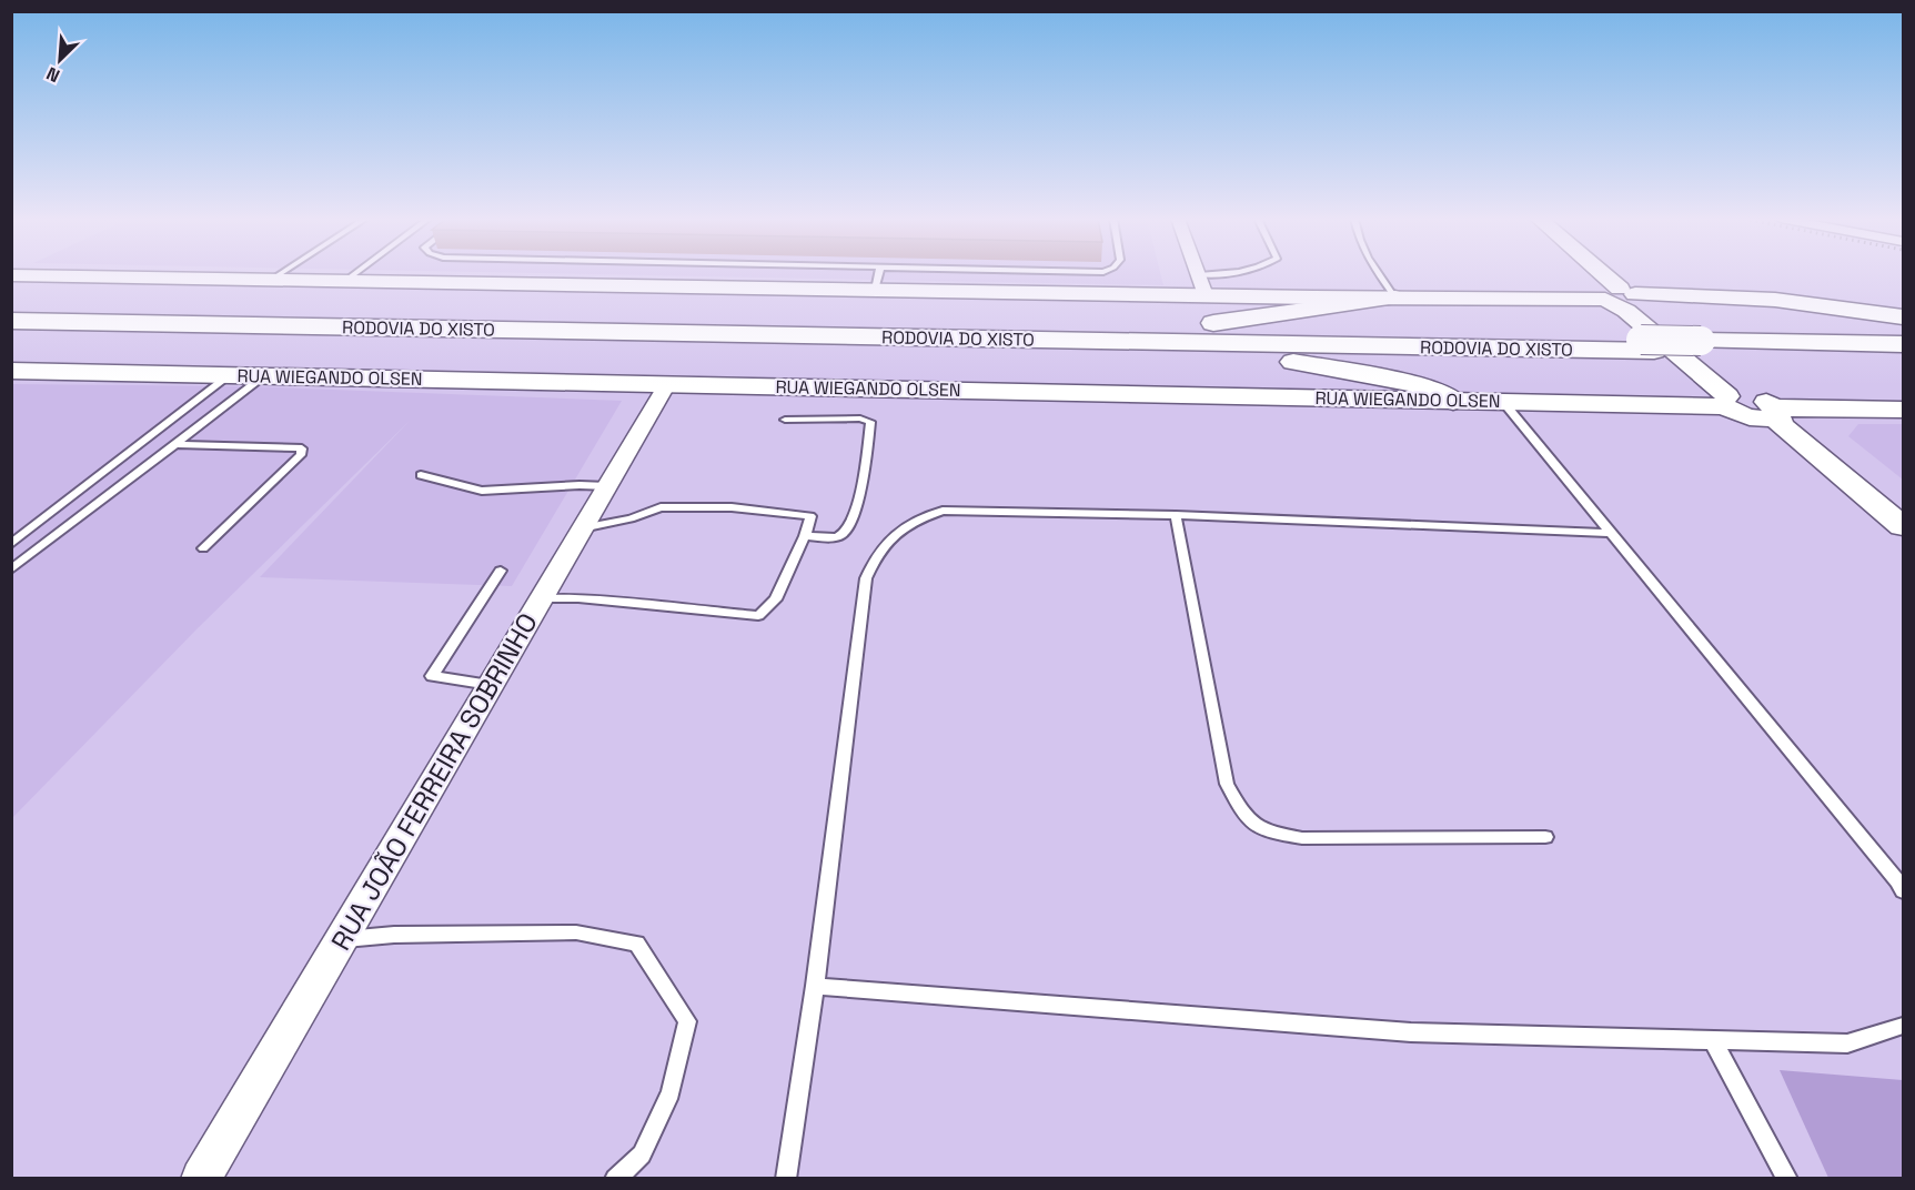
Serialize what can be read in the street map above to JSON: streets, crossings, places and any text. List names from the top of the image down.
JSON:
{
  "streets": {
    "highway": ["RODOVIA DO XISTO"],
    "main road": ["RUA WIEGANDO OLSEN"],
    "street": ["RUA JOÃO FERREIRA SOBRINHO"]
  },
  "crossings": [
    ["RUA WIEGANDO OLSEN", "RUA JOÃO FERREIRA SOBRINHO"]
  ],
  "north": "bottom left"
}
